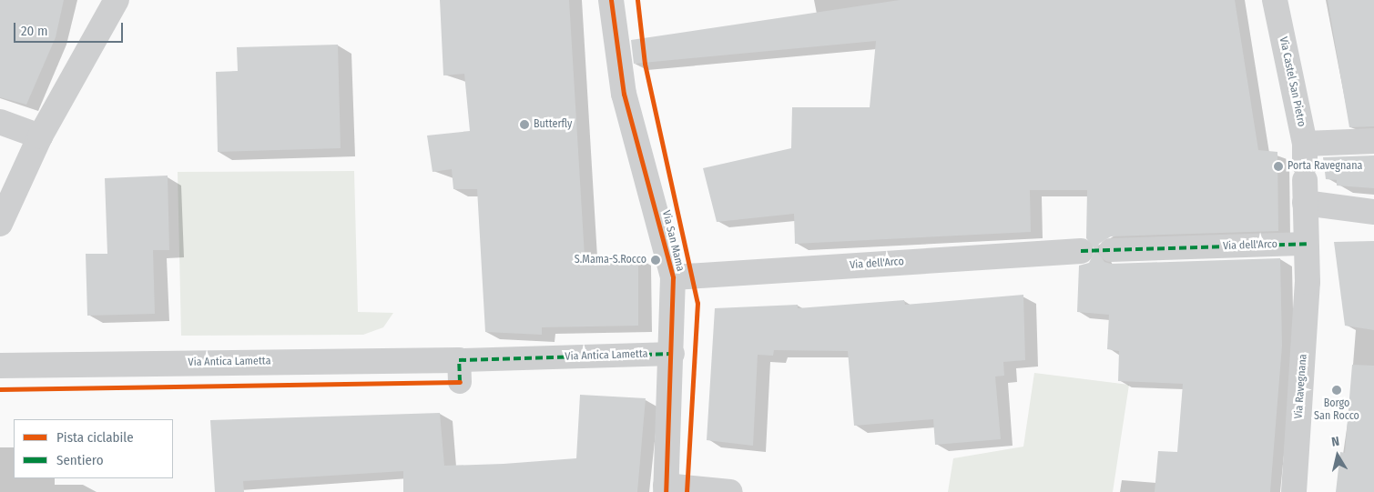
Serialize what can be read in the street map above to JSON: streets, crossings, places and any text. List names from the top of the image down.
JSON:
{
  "streets": {
    "street": [
      "Via Castel San Pietro",
      "Via San Mama",
      "Via dell'Arco",
      "Via Antica Lametta",
      "Via Ravegnana"
    ]
  },
  "crossings": [
    ["Via Castel San Pietro", "Via dell'Arco"],
    ["Via Castel San Pietro", "Via Ravegnana"],
    ["Via San Mama", "Via dell'Arco"],
    ["Via San Mama", "Via Antica Lametta"]
  ],
  "places": [
    "Butterfly",
    "Porta Ravegnana",
    "S.Mama-S.Rocco",
    "Borgo San Rocco"
  ],
  "legend": ["Pista ciclabile", "Sentiero"],
  "scale_bar": "20 m",
  "north": "top"
}
